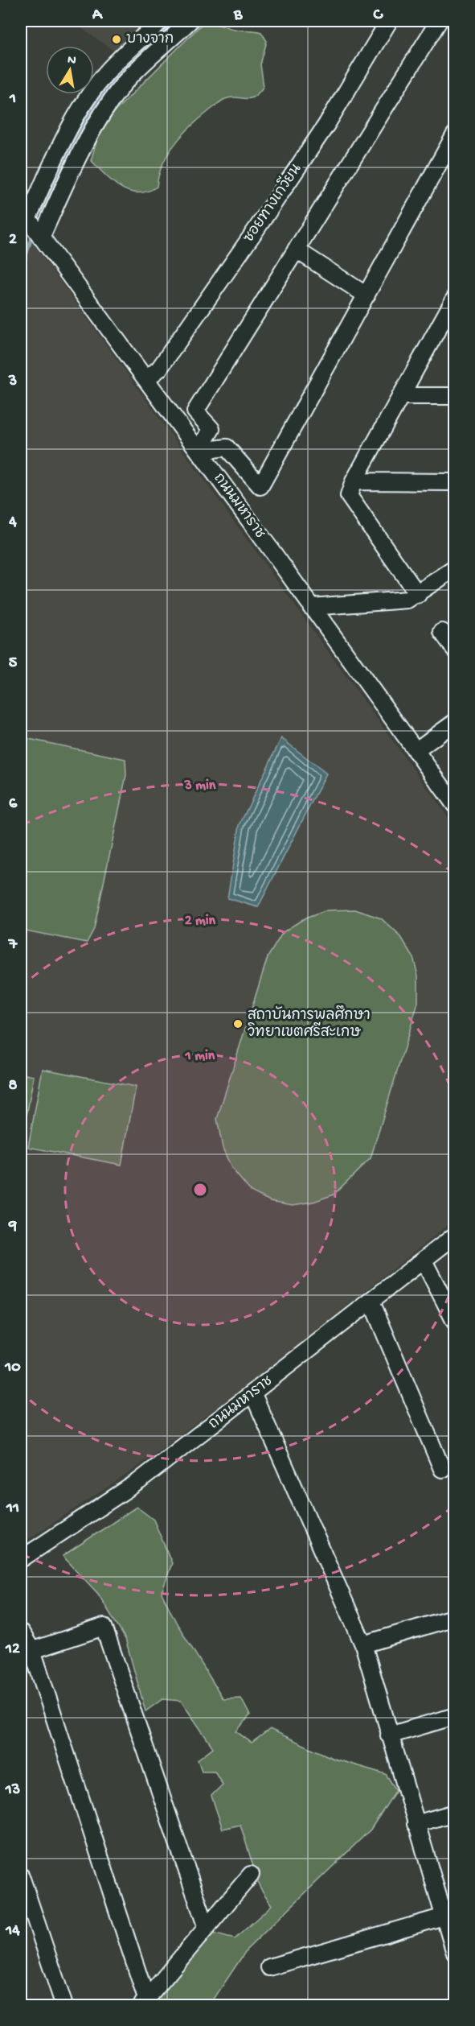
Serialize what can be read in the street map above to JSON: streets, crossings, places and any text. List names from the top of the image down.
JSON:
{
  "streets": {
    "street": ["ซอยทางเกวียน", "ถนนมหาราช"]
  },
  "crossings": [
    ["ซอยทางเกวียน", "ถนนมหาราช"]
  ],
  "places": ["บางจาก", "สถาบันการพลศึกษา วิทยาเขตศรีสะเกษ"],
  "north": "top",
  "grid": {
    "columns": ["A", "B", "C"],
    "rows": [
      "1",
      "2",
      "3",
      "4",
      "5",
      "6",
      "7",
      "8",
      "9",
      "10",
      "11",
      "12",
      "13",
      "14"
    ]
  },
  "rings": ["3 min", "2 min", "1 min"]
}
